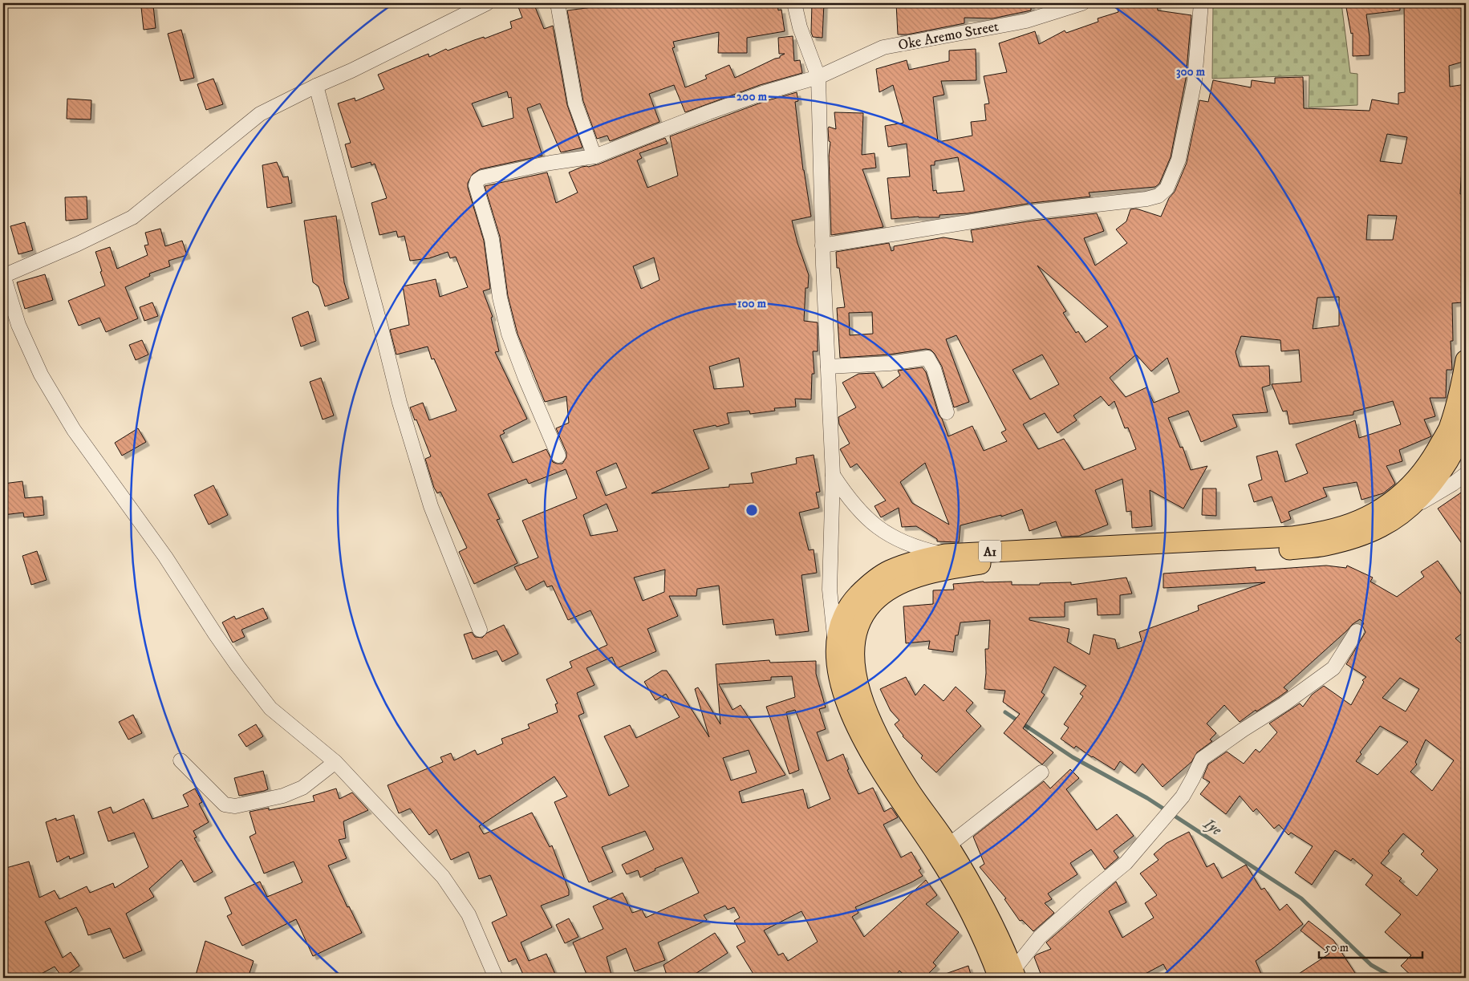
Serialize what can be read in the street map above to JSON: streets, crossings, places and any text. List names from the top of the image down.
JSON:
{
  "streets": {
    "highway": ["A1"],
    "street": ["Oke Aremo Street"]
  },
  "water": ["Iye"],
  "scale_bar": "50 m",
  "rings": ["300 m", "200 m", "100 m"]
}
